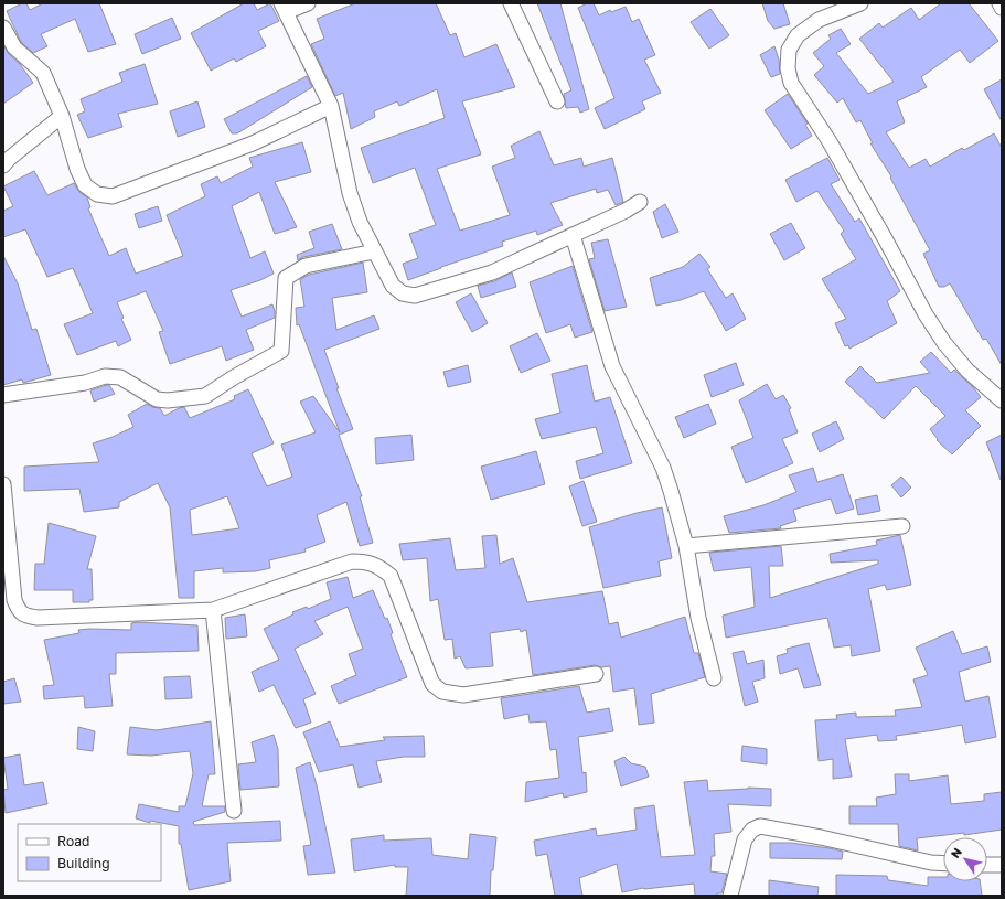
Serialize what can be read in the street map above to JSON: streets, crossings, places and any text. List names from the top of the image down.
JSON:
{
  "legend": ["Road", "Building"],
  "north": "top left"
}
